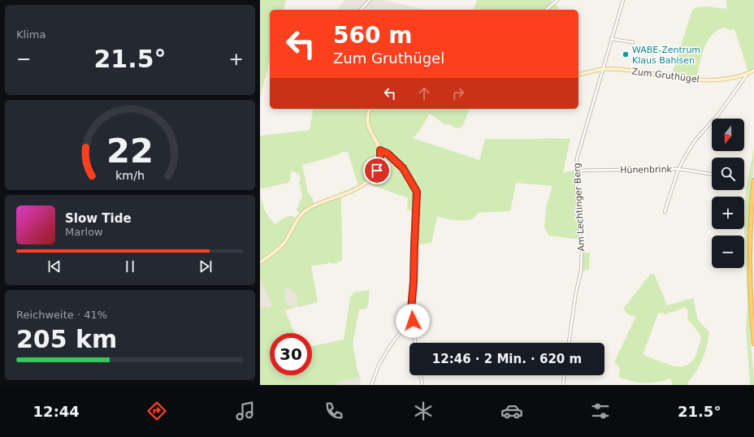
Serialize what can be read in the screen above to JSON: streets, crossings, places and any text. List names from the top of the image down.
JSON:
{
  "streets": {
    "street": ["Zum Gruthügel", "Hünenbrink", "Am Lechtinger Berg"]
  },
  "crossings": [
    ["Zum Gruthügel", "Am Lechtinger Berg"],
    ["Hünenbrink", "Am Lechtinger Berg"]
  ],
  "places": ["WABE-Zentrum Klaus Bahlsen"],
  "north": "bottom",
  "page": {
    "tile": [
      "Klima",
      ["Reichweite · 41%", "205 km"]
    ],
    "turn": ["560 m", "Zum Gruthügel"],
    "heat": ["−", "21.5°", "+"],
    "map_buttons": ["+", "−"],
    "song": ["Slow Tide", "Marlow"],
    "limit": "30",
    "trip": "12:46 · 2 Min. · 620 m",
    "tabs": ["12:44", "21.5°"],
    "gauge": ["22", "km/h"]
  }
}
